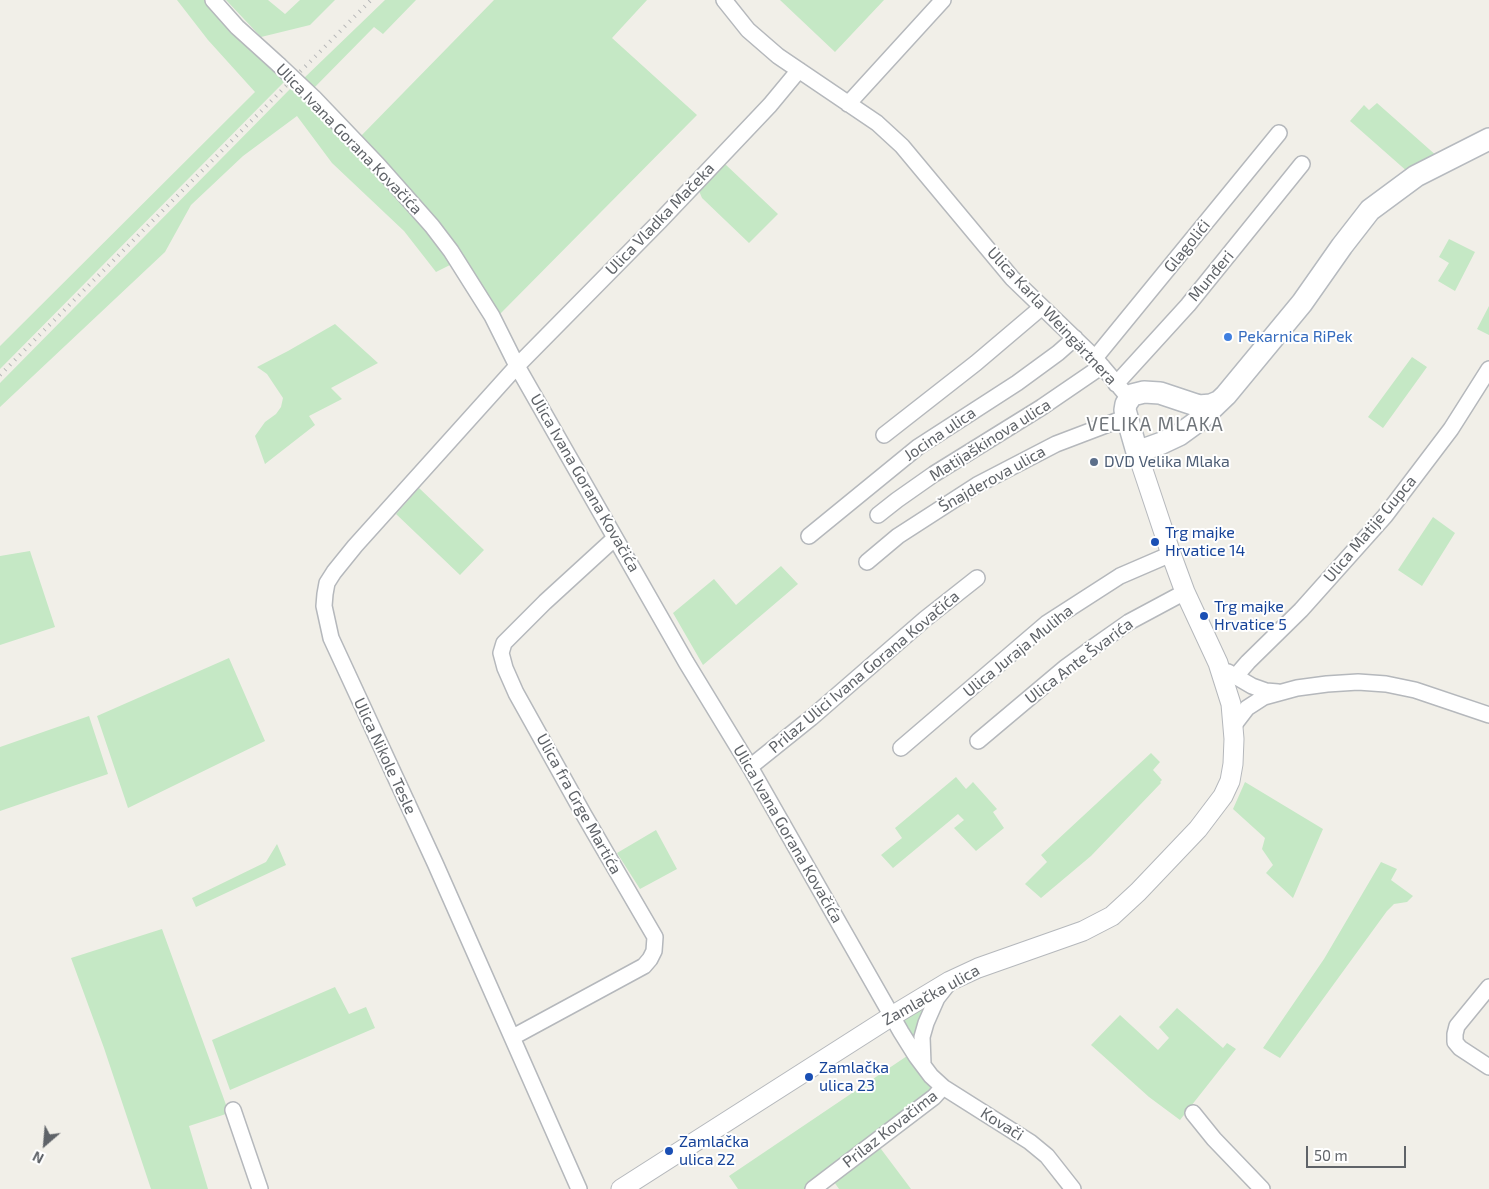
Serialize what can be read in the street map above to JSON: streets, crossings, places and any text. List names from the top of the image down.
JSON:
{
  "streets": {
    "main road": ["Ulica Karla Weingärtnera"],
    "street": [
      "Ulica Ivana Gorana Kovačića",
      "Ulica Vladka Mačeka",
      "Glagolići",
      "Munđeri",
      "Jocina ulica",
      "Matijaškinova ulica",
      "Šnajderova ulica",
      "Ulica Matije Gupca",
      "Ulica Juraja Muliha",
      "Ulica Ante Švarića",
      "Prilaz Ulici Ivana Gorana Kovačića",
      "Ulica Nikole Tesle",
      "Ulica fra Grge Martića",
      "Zamlačka ulica",
      "Kovači",
      "Prilaz Kovačima"
    ]
  },
  "crossings": [
    ["Ulica Ivana Gorana Kovačića", "Ulica Vladka Mačeka"],
    ["Ulica Ivana Gorana Kovačića", "Prilaz Ulici Ivana Gorana Kovačića"],
    ["Ulica Ivana Gorana Kovačića", "Ulica Nikole Tesle"],
    ["Ulica Ivana Gorana Kovačića", "Ulica fra Grge Martića"],
    ["Ulica Ivana Gorana Kovačića", "Zamlačka ulica"],
    ["Ulica Ivana Gorana Kovačića", "Kovači"],
    ["Ulica Vladka Mačeka", "Ulica Karla Weingärtnera"],
    ["Ulica Vladka Mačeka", "Ulica Nikole Tesle"],
    ["Glagolići", "Ulica Karla Weingärtnera"],
    ["Glagolići", "Matijaškinova ulica"],
    ["Munđeri", "Ulica Karla Weingärtnera"],
    ["Munđeri", "Šnajderova ulica"],
    ["Ulica Karla Weingärtnera", "Jocina ulica"],
    ["Ulica Karla Weingärtnera", "Matijaškinova ulica"],
    ["Ulica Karla Weingärtnera", "Šnajderova ulica"],
    ["Ulica Juraja Muliha", "Zamlačka ulica"],
    ["Ulica Ante Švarića", "Zamlačka ulica"],
    ["Ulica Nikole Tesle", "Ulica fra Grge Martića"],
    ["Zamlačka ulica", "Kovači"],
    ["Kovači", "Prilaz Kovačima"]
  ],
  "districts": ["VELIKA MLAKA"],
  "places": [
    "Pekarnica RiPek",
    "DVD Velika Mlaka",
    "Trg majke Hrvatice 14",
    "Trg majke Hrvatice 5",
    "Zamlačka ulica 23",
    "Zamlačka ulica 22"
  ],
  "scale_bar": "50 m",
  "north": "bottom left"
}
